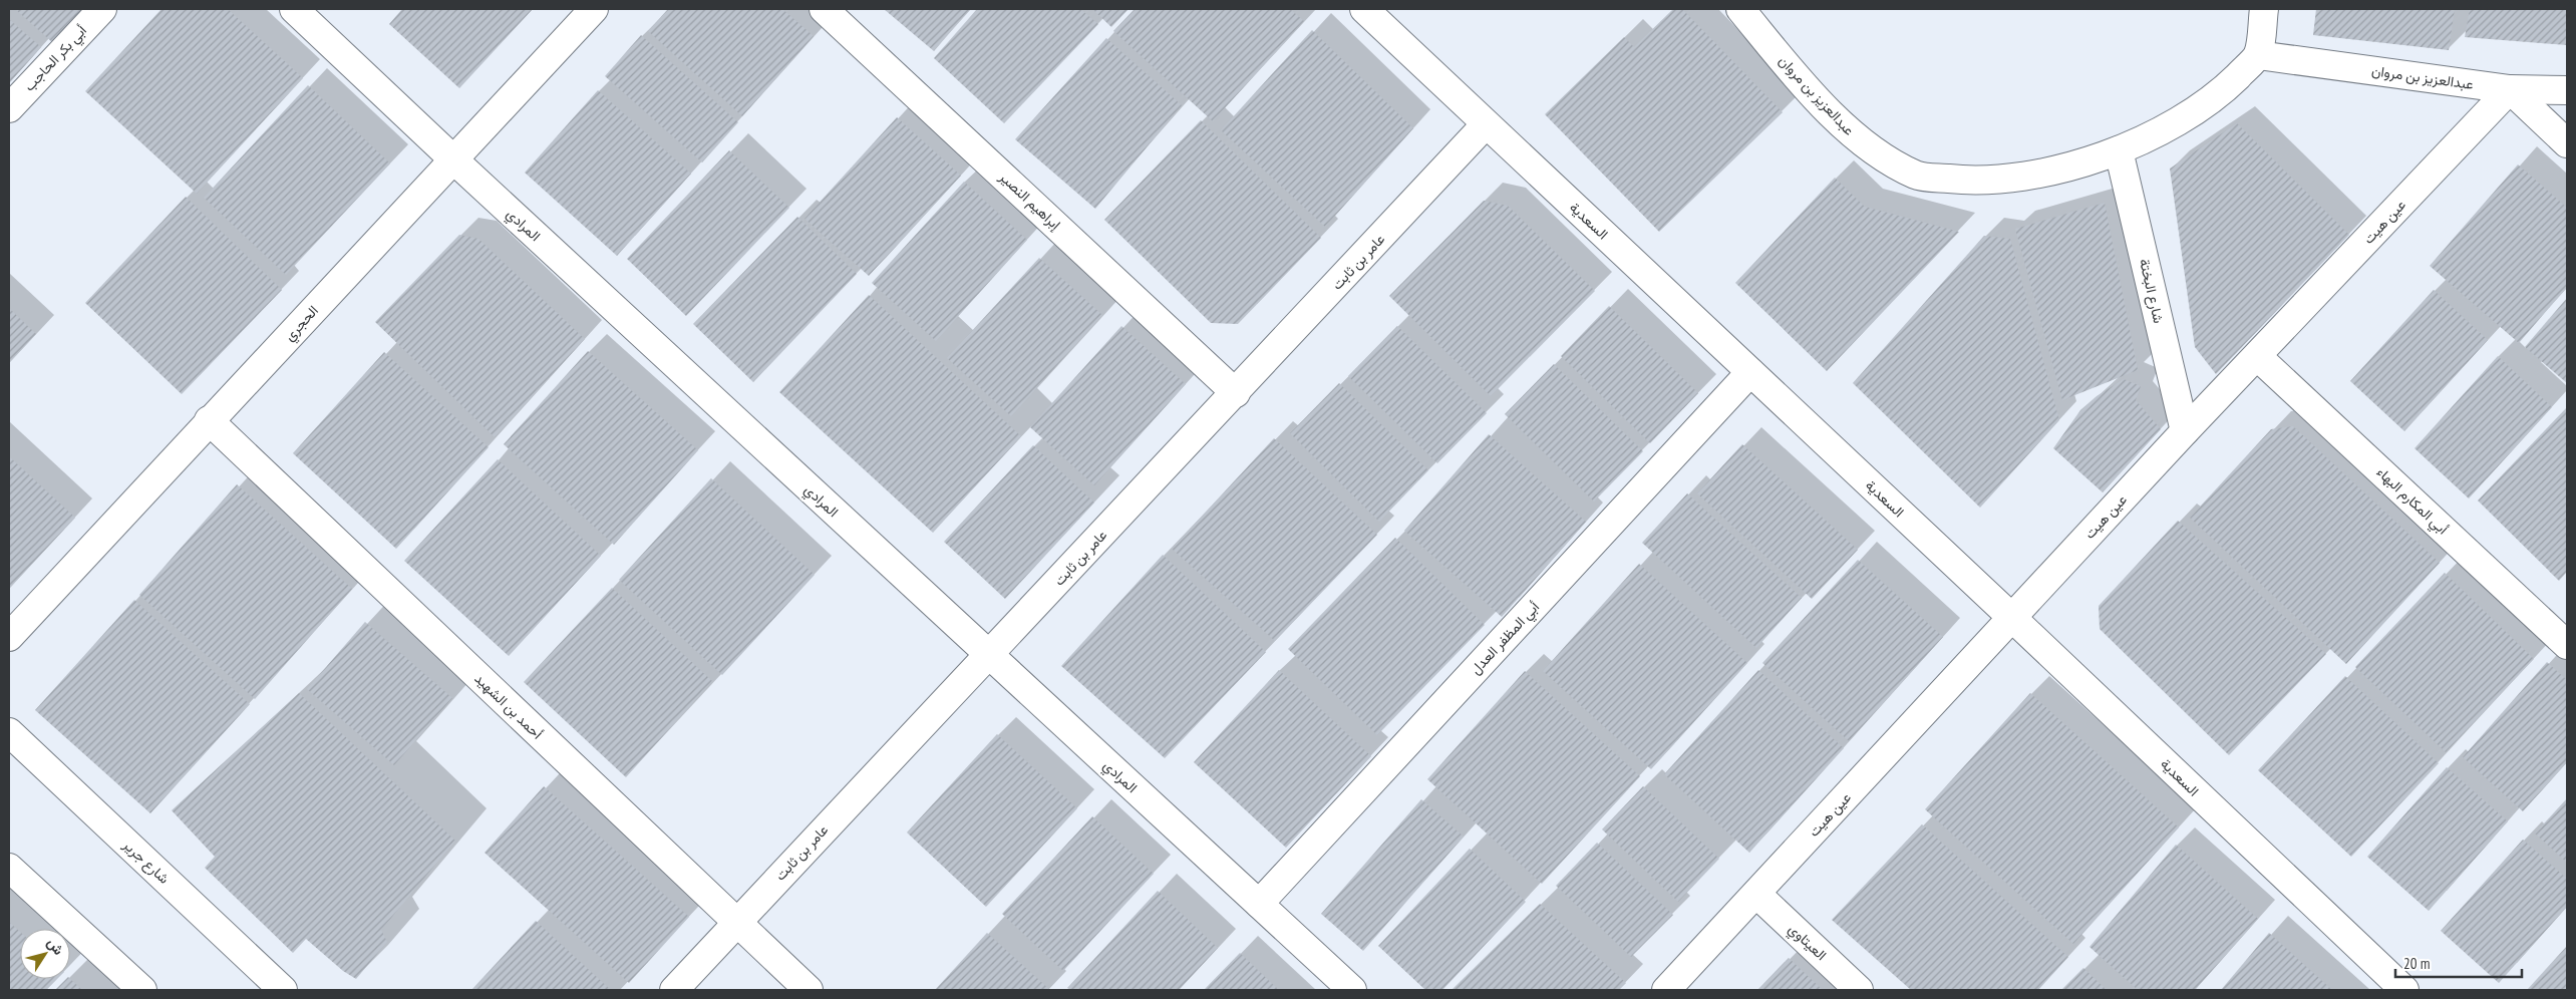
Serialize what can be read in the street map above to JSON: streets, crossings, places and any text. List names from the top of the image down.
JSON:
{
  "streets": {
    "street": [
      "أبي بكر الحاجب",
      "عبدالعزيز بن مروان",
      "إبراهيم النصير",
      "السعدية",
      "عين هيت",
      "المرادي",
      "عامر بن ثابت",
      "شارع البختة",
      "الحجري",
      "أبي المكارم البهاء",
      "أبي المظفر العدل",
      "أحمد بن الشهيد",
      "شارع جرير",
      "العيتاوي"
    ]
  },
  "crossings": [
    ["عبدالعزيز بن مروان", "عين هيت"],
    ["عبدالعزيز بن مروان", "شارع البختة"],
    ["إبراهيم النصير", "عامر بن ثابت"],
    ["السعدية", "عين هيت"],
    ["السعدية", "عامر بن ثابت"],
    ["السعدية", "أبي المظفر العدل"],
    ["عين هيت", "شارع البختة"],
    ["عين هيت", "أبي المكارم البهاء"],
    ["عين هيت", "العيتاوي"],
    ["المرادي", "عامر بن ثابت"],
    ["المرادي", "الحجري"],
    ["المرادي", "أبي المظفر العدل"],
    ["عامر بن ثابت", "أحمد بن الشهيد"],
    ["الحجري", "أحمد بن الشهيد"]
  ],
  "scale_bar": "20 m",
  "north": "top right"
}
